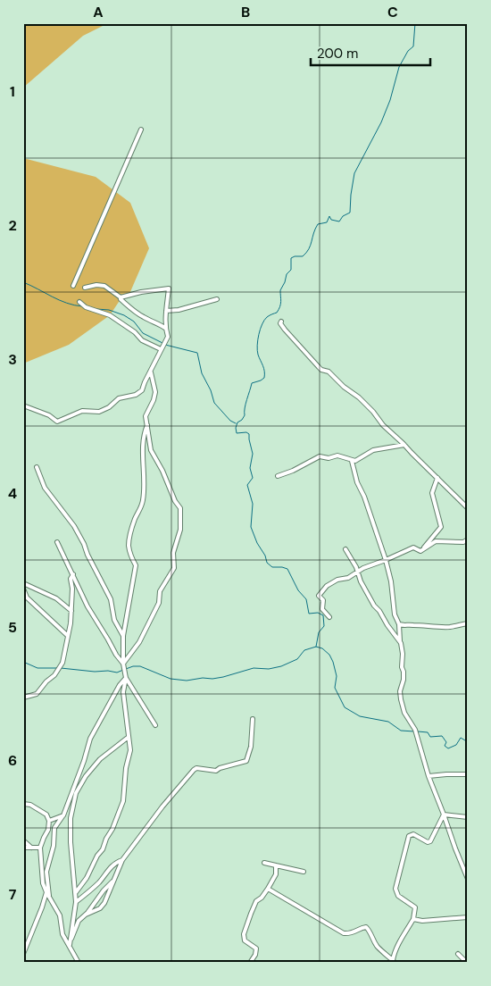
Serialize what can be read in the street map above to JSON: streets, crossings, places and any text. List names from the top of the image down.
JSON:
{
  "scale_bar": "200 m",
  "grid": {
    "columns": ["A", "B", "C"],
    "rows": [
      "1",
      "2",
      "3",
      "4",
      "5",
      "6",
      "7"
    ]
  }
}
